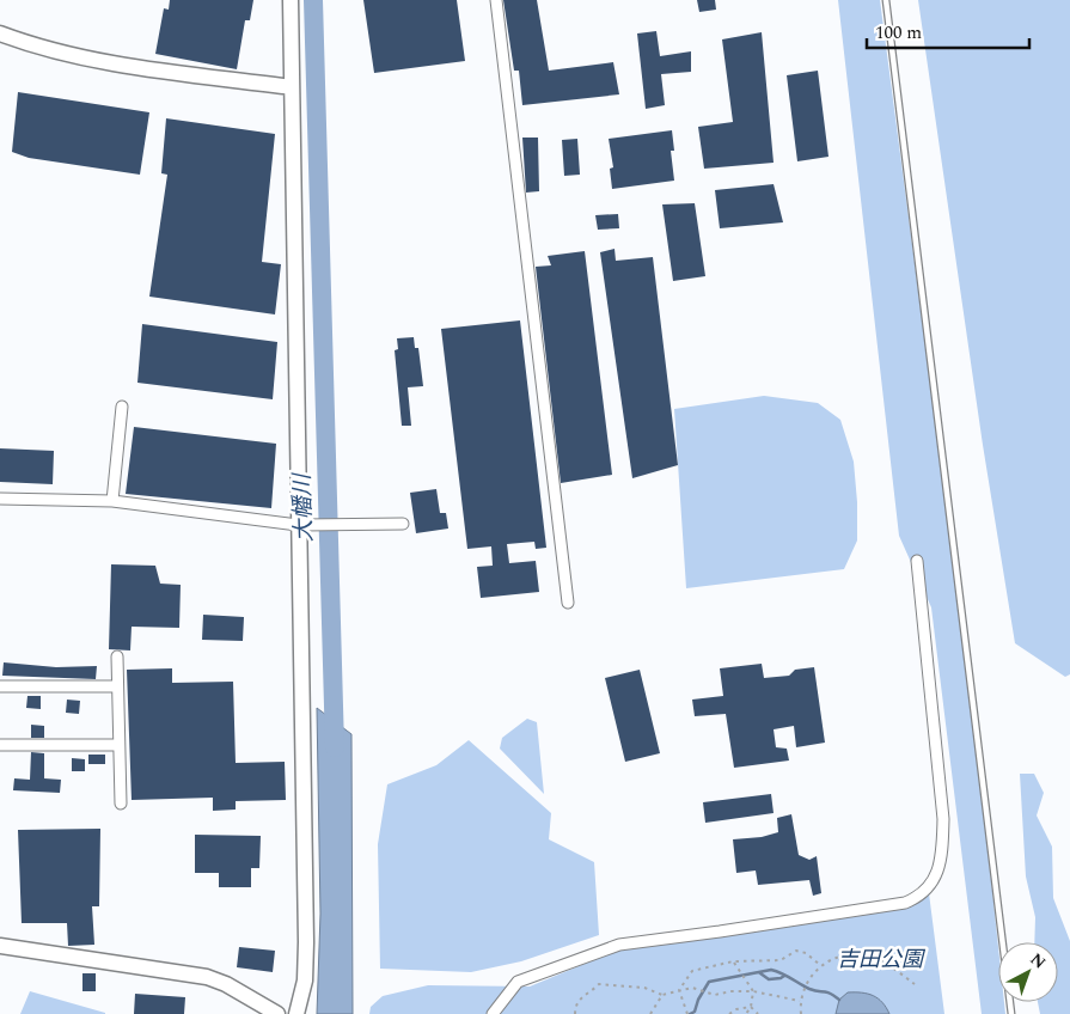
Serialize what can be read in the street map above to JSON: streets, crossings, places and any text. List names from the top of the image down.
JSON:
{
  "water": ["大幡川"],
  "parks": ["吉田公園"],
  "scale_bar": "100 m",
  "north": "top right"
}
